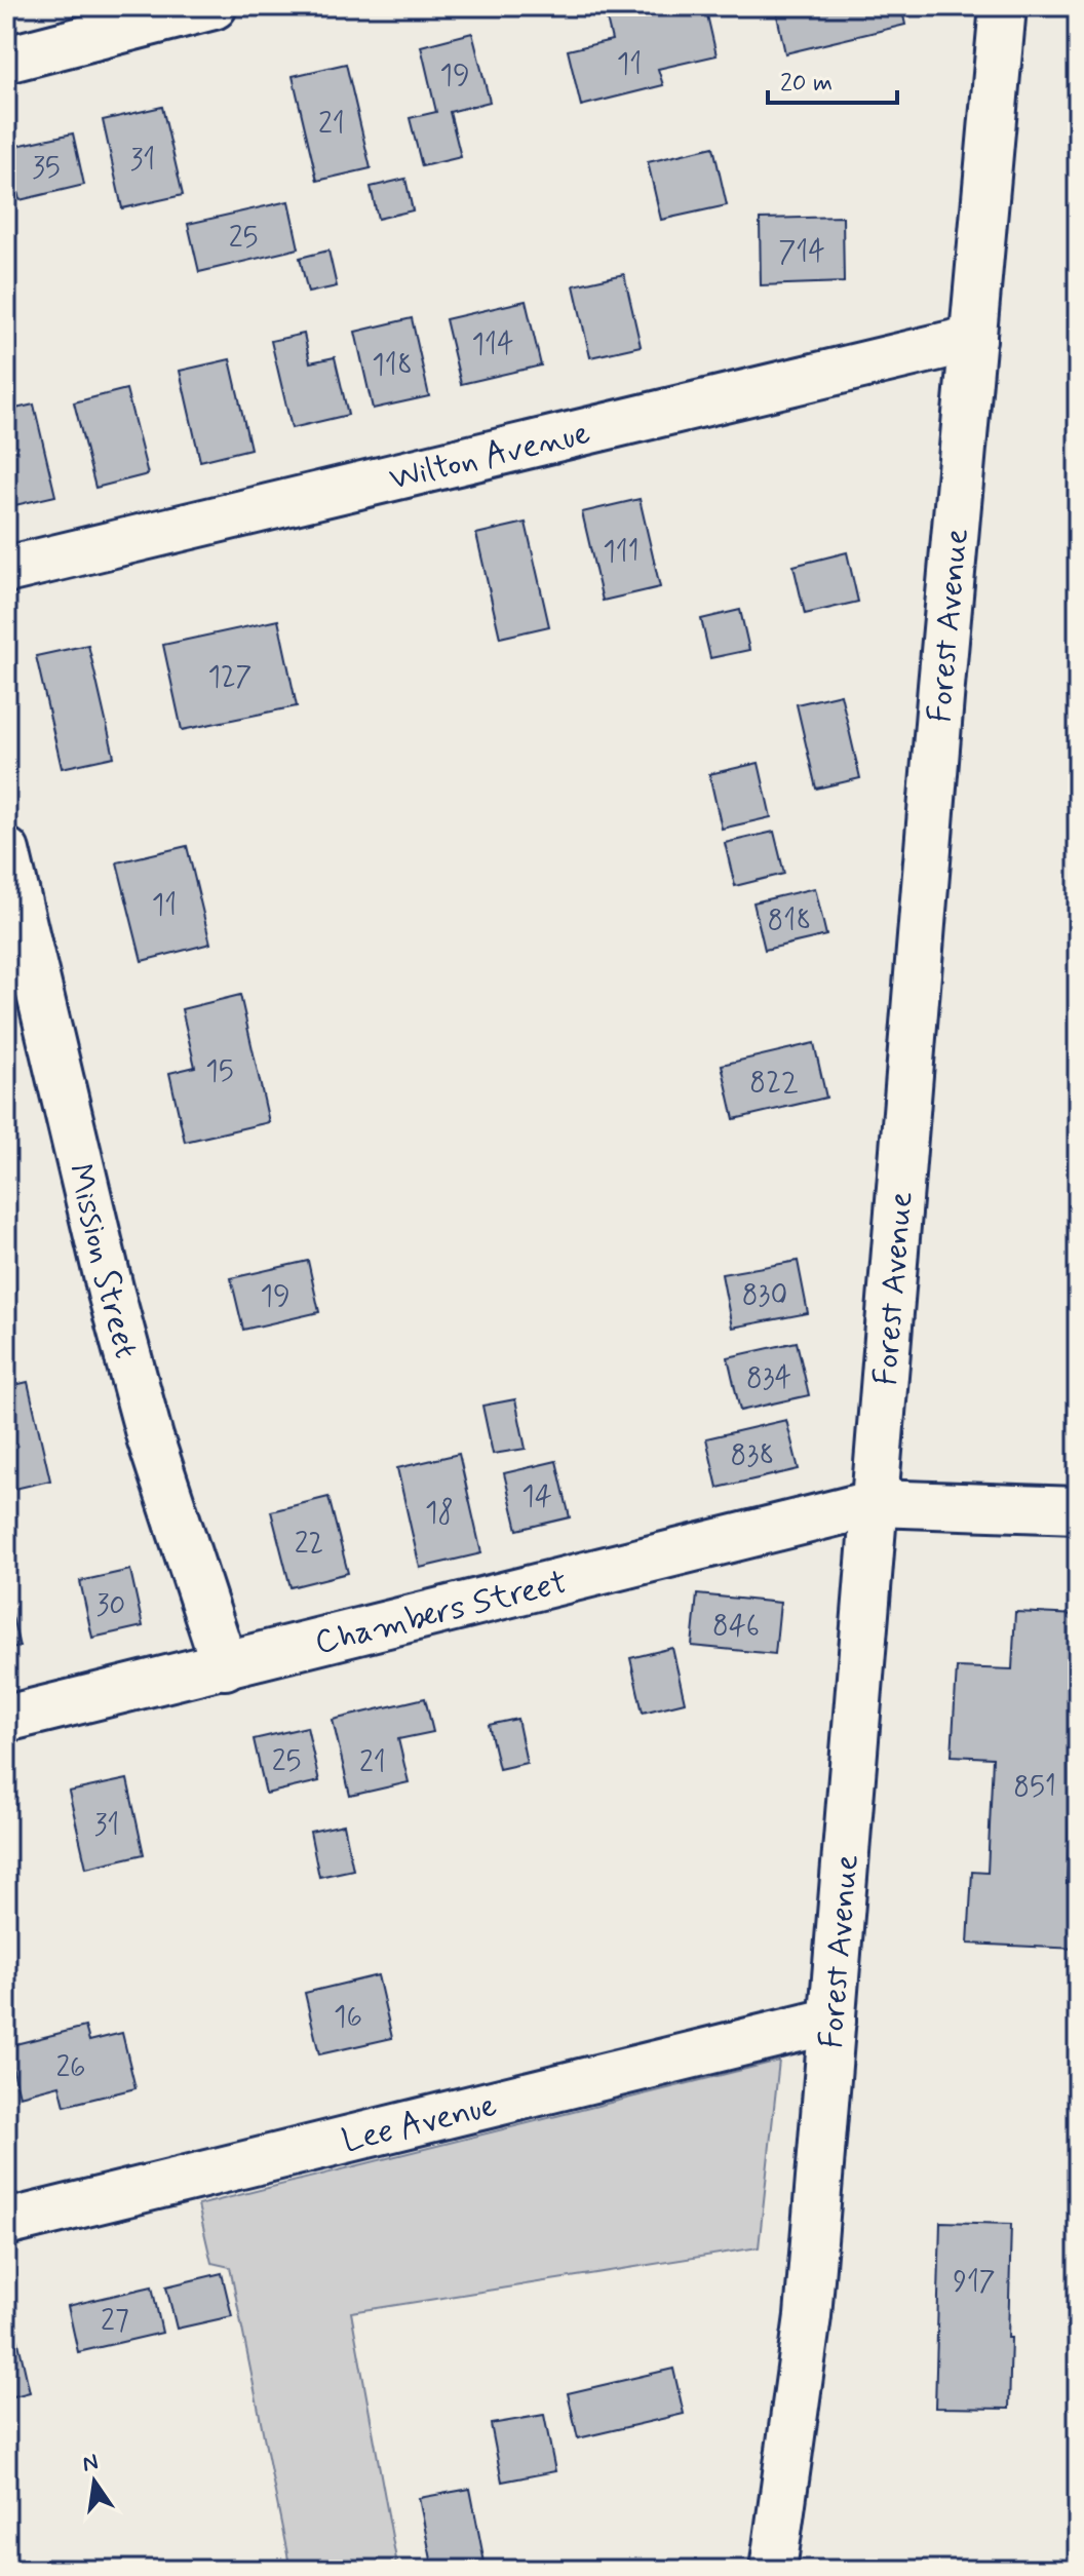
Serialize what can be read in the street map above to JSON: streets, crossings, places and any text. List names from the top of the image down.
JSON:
{
  "streets": {
    "street": [
      "Wilton Avenue",
      "Forest Avenue",
      "Mission Street",
      "Chambers Street",
      "Lee Avenue"
    ]
  },
  "crossings": [
    ["Wilton Avenue", "Forest Avenue"],
    ["Forest Avenue", "Chambers Street"],
    ["Forest Avenue", "Lee Avenue"],
    ["Mission Street", "Chambers Street"]
  ],
  "house_numbers": [
    "11",
    "19",
    "21",
    "31",
    "35",
    "25",
    "714",
    "114",
    "118",
    "111",
    "127",
    "11",
    "818",
    "15",
    "822",
    "830",
    "19",
    "834",
    "838",
    "14",
    "18",
    "22",
    "30",
    "846",
    "25",
    "21",
    "851",
    "31",
    "16",
    "26",
    "917",
    "27"
  ],
  "scale_bar": "20 m",
  "north": "top"
}
